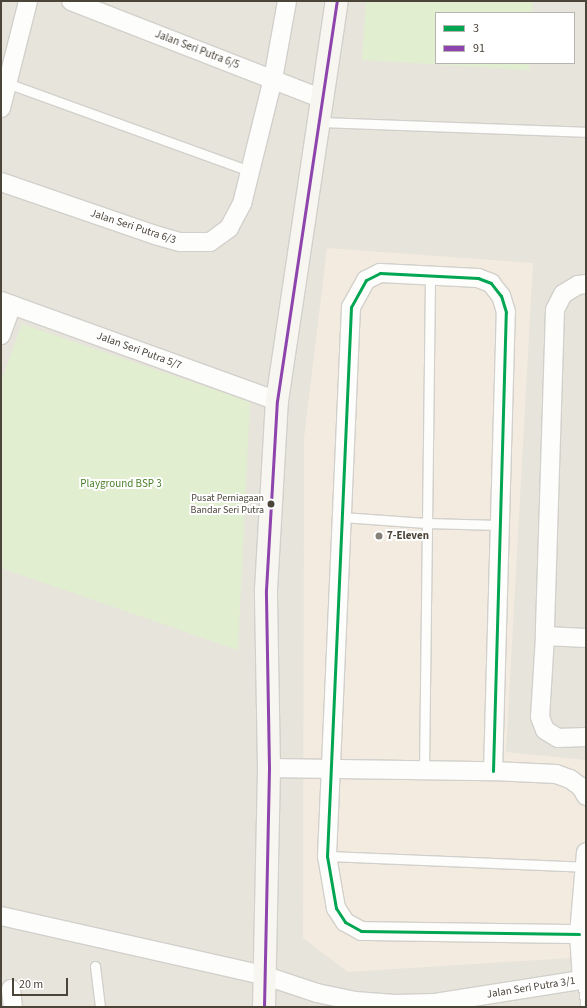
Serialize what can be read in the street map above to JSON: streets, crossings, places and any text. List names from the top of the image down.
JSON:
{
  "streets": {
    "street": [
      "Jalan Seri Putra 6/5",
      "Jalan Seri Putra 6/3",
      "Jalan Seri Putra 5/7",
      "Jalan Seri Putra 3/1"
    ]
  },
  "crossings": [
    ["Jalan Seri Putra 6/5", "Jalan Seri Putra 6/3"]
  ],
  "parks": ["Playground BSP 3"],
  "places": ["Pusat Perniagaan Bandar Seri Putra", "7-Eleven"],
  "lines": ["transit line 91", "transit line 3"],
  "legend": ["3", "91"],
  "scale_bar": "20 m"
}
